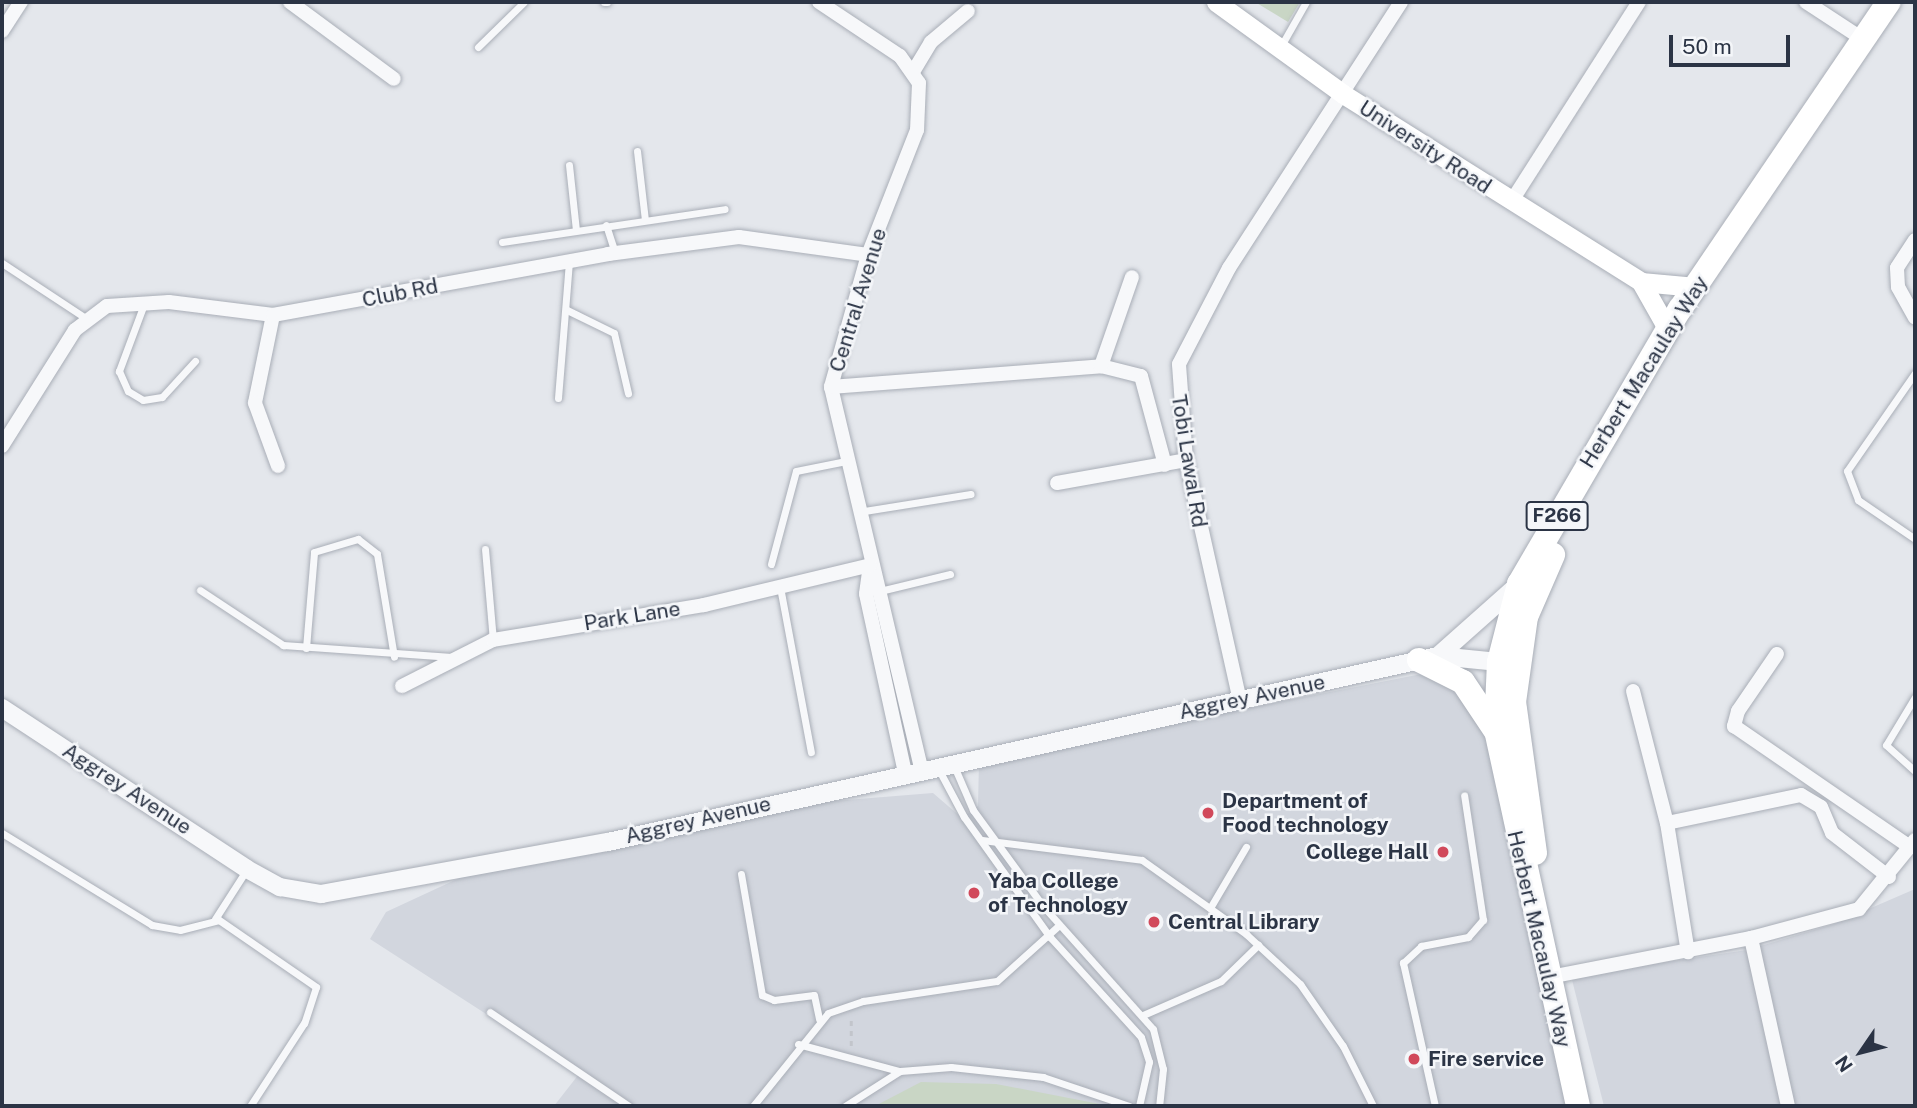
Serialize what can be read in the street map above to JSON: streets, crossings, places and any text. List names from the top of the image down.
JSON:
{
  "streets": {
    "highway": ["Herbert Macaulay Way", "F266"],
    "main road": ["University Road"],
    "street": [
      "Club Rd",
      "Central Avenue",
      "Tobi Lawal Rd",
      "Park Lane",
      "Aggrey Avenue"
    ]
  },
  "crossings": [
    ["University Road", "Tobi Lawal Rd"],
    ["Club Rd", "Central Avenue"],
    ["Central Avenue", "Park Lane"],
    ["Central Avenue", "Aggrey Avenue"],
    ["Tobi Lawal Rd", "Aggrey Avenue"]
  ],
  "places": [
    "Department of Food technology",
    "College Hall",
    "Yaba College of Technology",
    "Central Library",
    "Fire service"
  ],
  "scale_bar": "50 m",
  "north": "bottom left"
}
